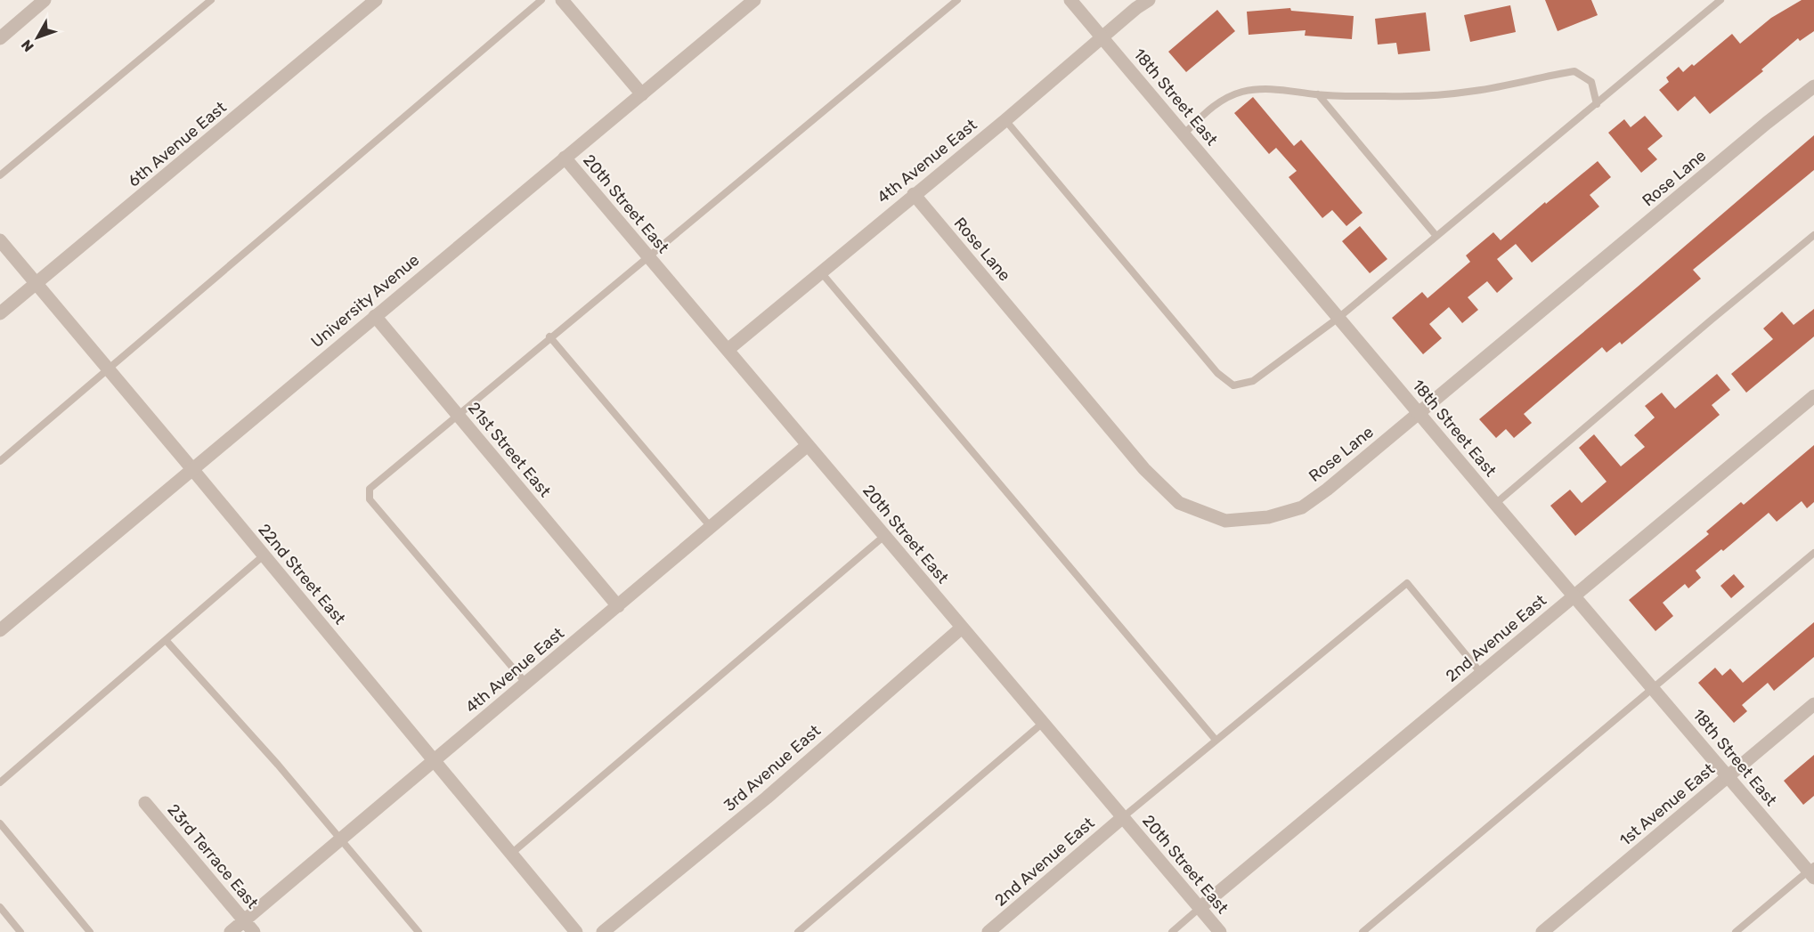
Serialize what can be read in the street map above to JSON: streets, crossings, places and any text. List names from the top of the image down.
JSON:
{
  "streets": {
    "street": [
      "18th Street East",
      "6th Avenue East",
      "4th Avenue East",
      "Rose Lane",
      "20th Street East",
      "University Avenue",
      "21st Street East",
      "22nd Street East",
      "2nd Avenue East",
      "3rd Avenue East",
      "1st Avenue East",
      "23rd Terrace East"
    ]
  },
  "crossings": [
    ["18th Street East", "4th Avenue East"],
    ["18th Street East", "Rose Lane"],
    ["18th Street East", "2nd Avenue East"],
    ["18th Street East", "1st Avenue East"],
    ["6th Avenue East", "22nd Street East"],
    ["4th Avenue East", "Rose Lane"],
    ["4th Avenue East", "20th Street East"],
    ["4th Avenue East", "21st Street East"],
    ["4th Avenue East", "22nd Street East"],
    ["4th Avenue East", "23rd Terrace East"],
    ["20th Street East", "University Avenue"],
    ["20th Street East", "2nd Avenue East"],
    ["20th Street East", "3rd Avenue East"],
    ["University Avenue", "21st Street East"],
    ["University Avenue", "22nd Street East"]
  ],
  "north": "bottom left"
}
